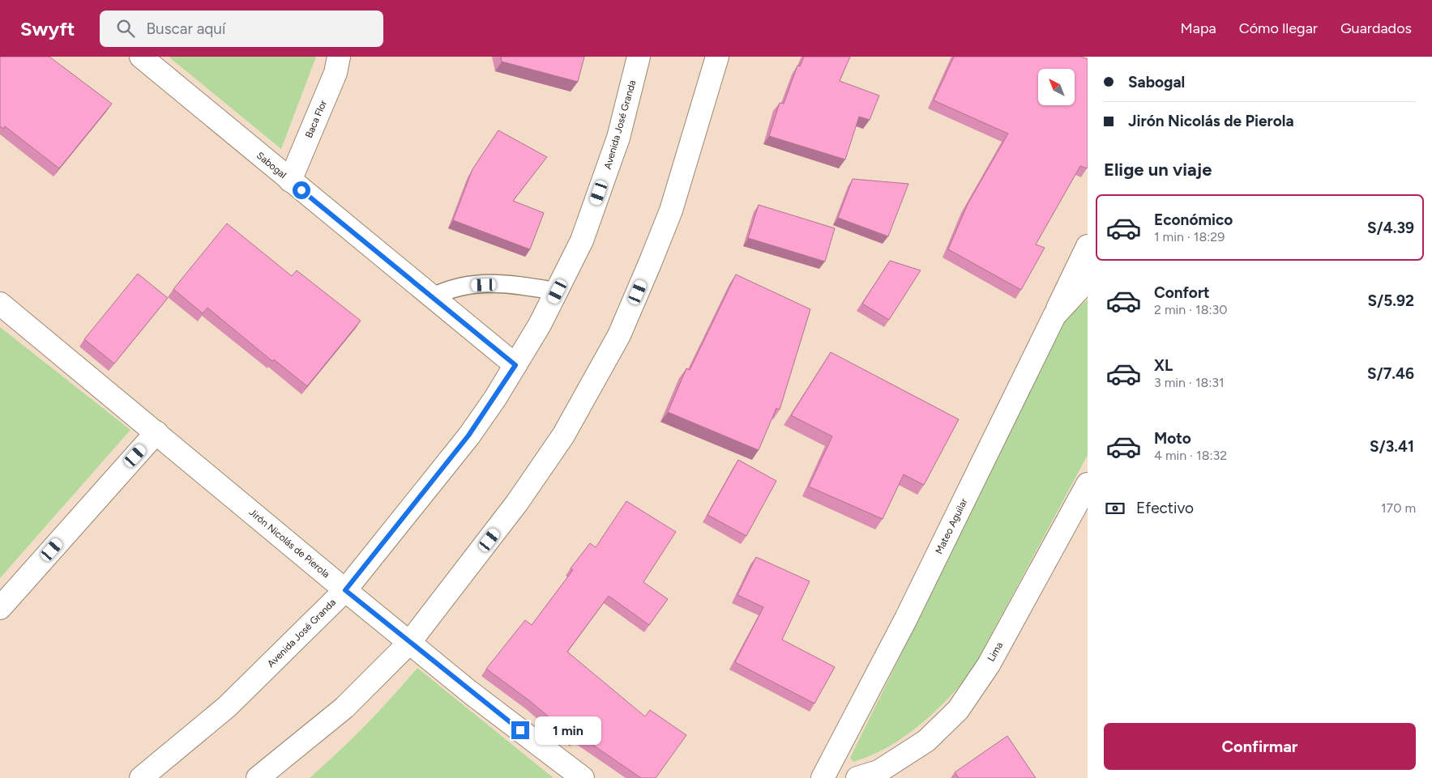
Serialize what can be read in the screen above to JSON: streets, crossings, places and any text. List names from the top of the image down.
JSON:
{
  "streets": {
    "street": [
      "Baca Flor",
      "Avenida José Granda",
      "Sabogal",
      "Mateo Aguilar",
      "Jirón Nicolás de Pierola",
      "Lima"
    ]
  },
  "crossings": [
    ["Baca Flor", "Sabogal"],
    ["Avenida José Granda", "Sabogal"],
    ["Avenida José Granda", "Jirón Nicolás de Pierola"]
  ],
  "north": "top left",
  "page": {
    "header": "Swyft",
    "search": "Buscar aquí",
    "nav": ["Mapa", "Cómo llegar", "Guardados"],
    "banner": ["Sabogal", "Jirón Nicolás de Pierola"],
    "heading": "Elige un viaje",
    "list": [
      {
        "name": "Económico",
        "note": "1 min · 18:29",
        "value": "S/4.39"
      },
      {
        "name": "Confort",
        "note": "2 min · 18:30",
        "value": "S/5.92"
      },
      {
        "name": "XL",
        "note": "3 min · 18:31",
        "value": "S/7.46"
      },
      {
        "name": "Moto",
        "note": "4 min · 18:32",
        "value": "S/3.41"
      }
    ],
    "pay": ["Efectivo", "170 m"],
    "buttons": "Confirmar",
    "bubble": "1 min"
  }
}
